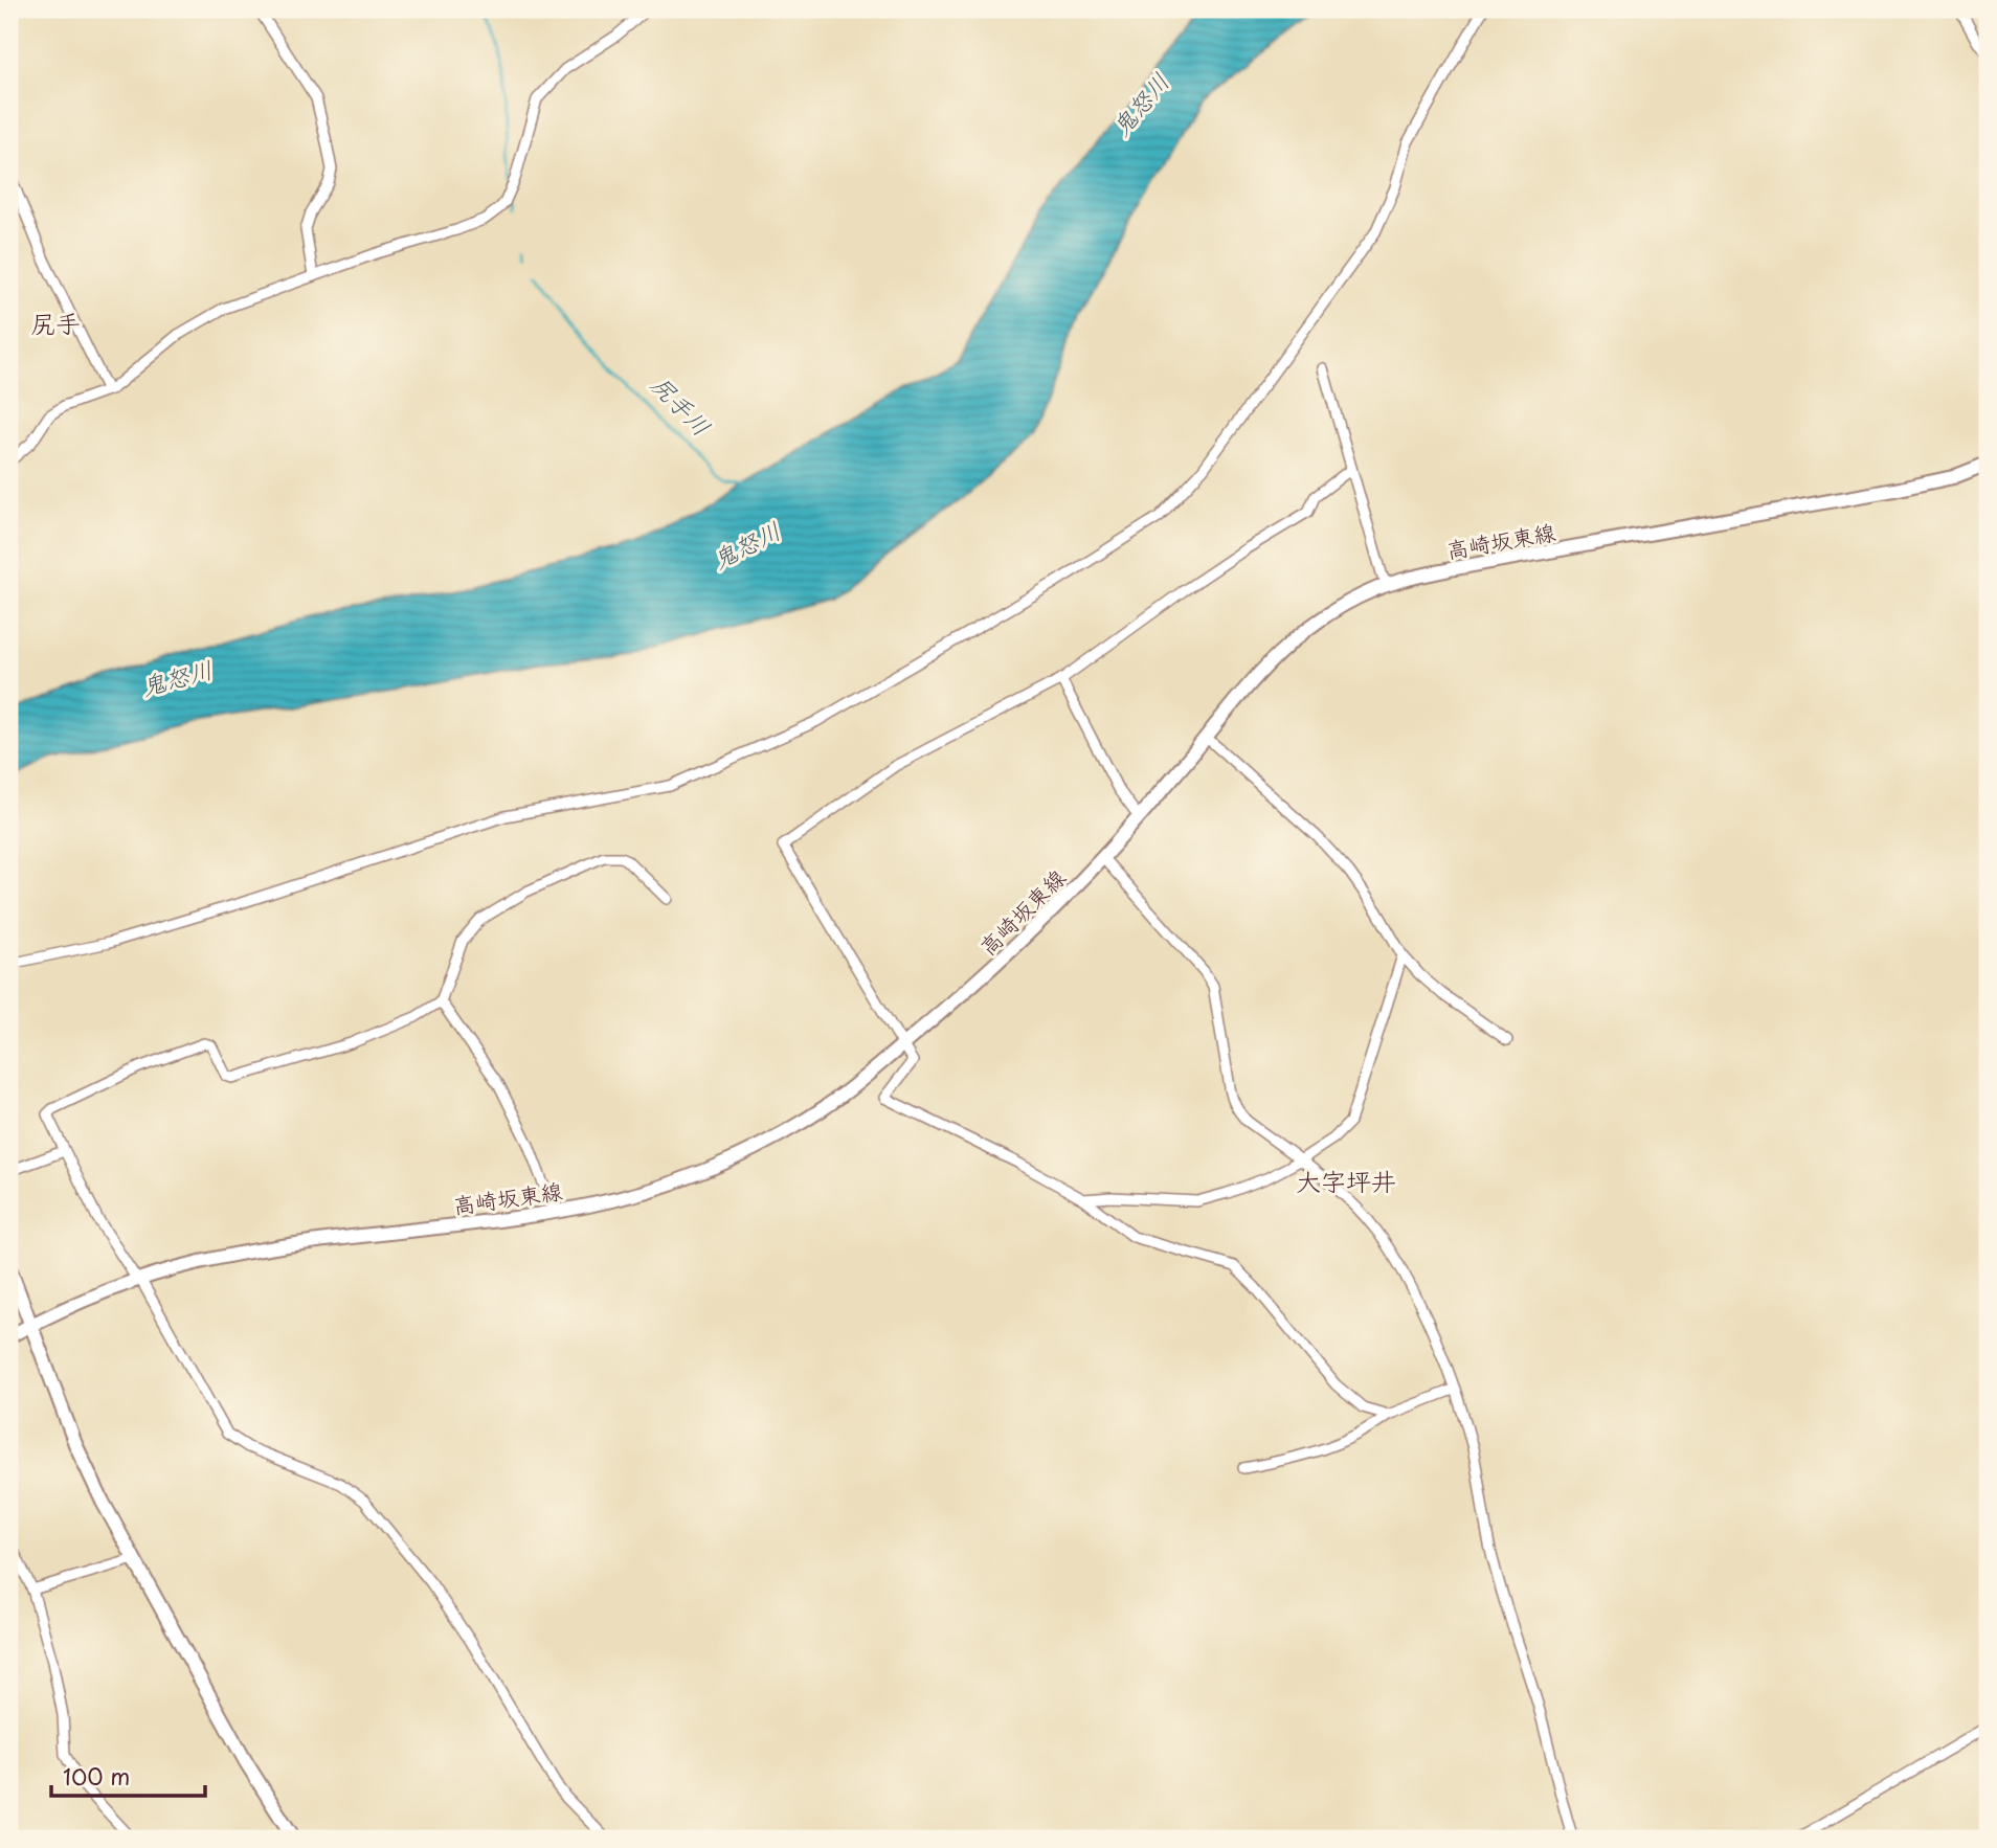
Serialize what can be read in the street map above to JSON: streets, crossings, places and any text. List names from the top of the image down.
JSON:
{
  "streets": {
    "main road": ["高崎坂東線"]
  },
  "districts": ["尻手", "大字坪井"],
  "water": ["鬼怒川", "尻手川"],
  "scale_bar": "100 m"
}
